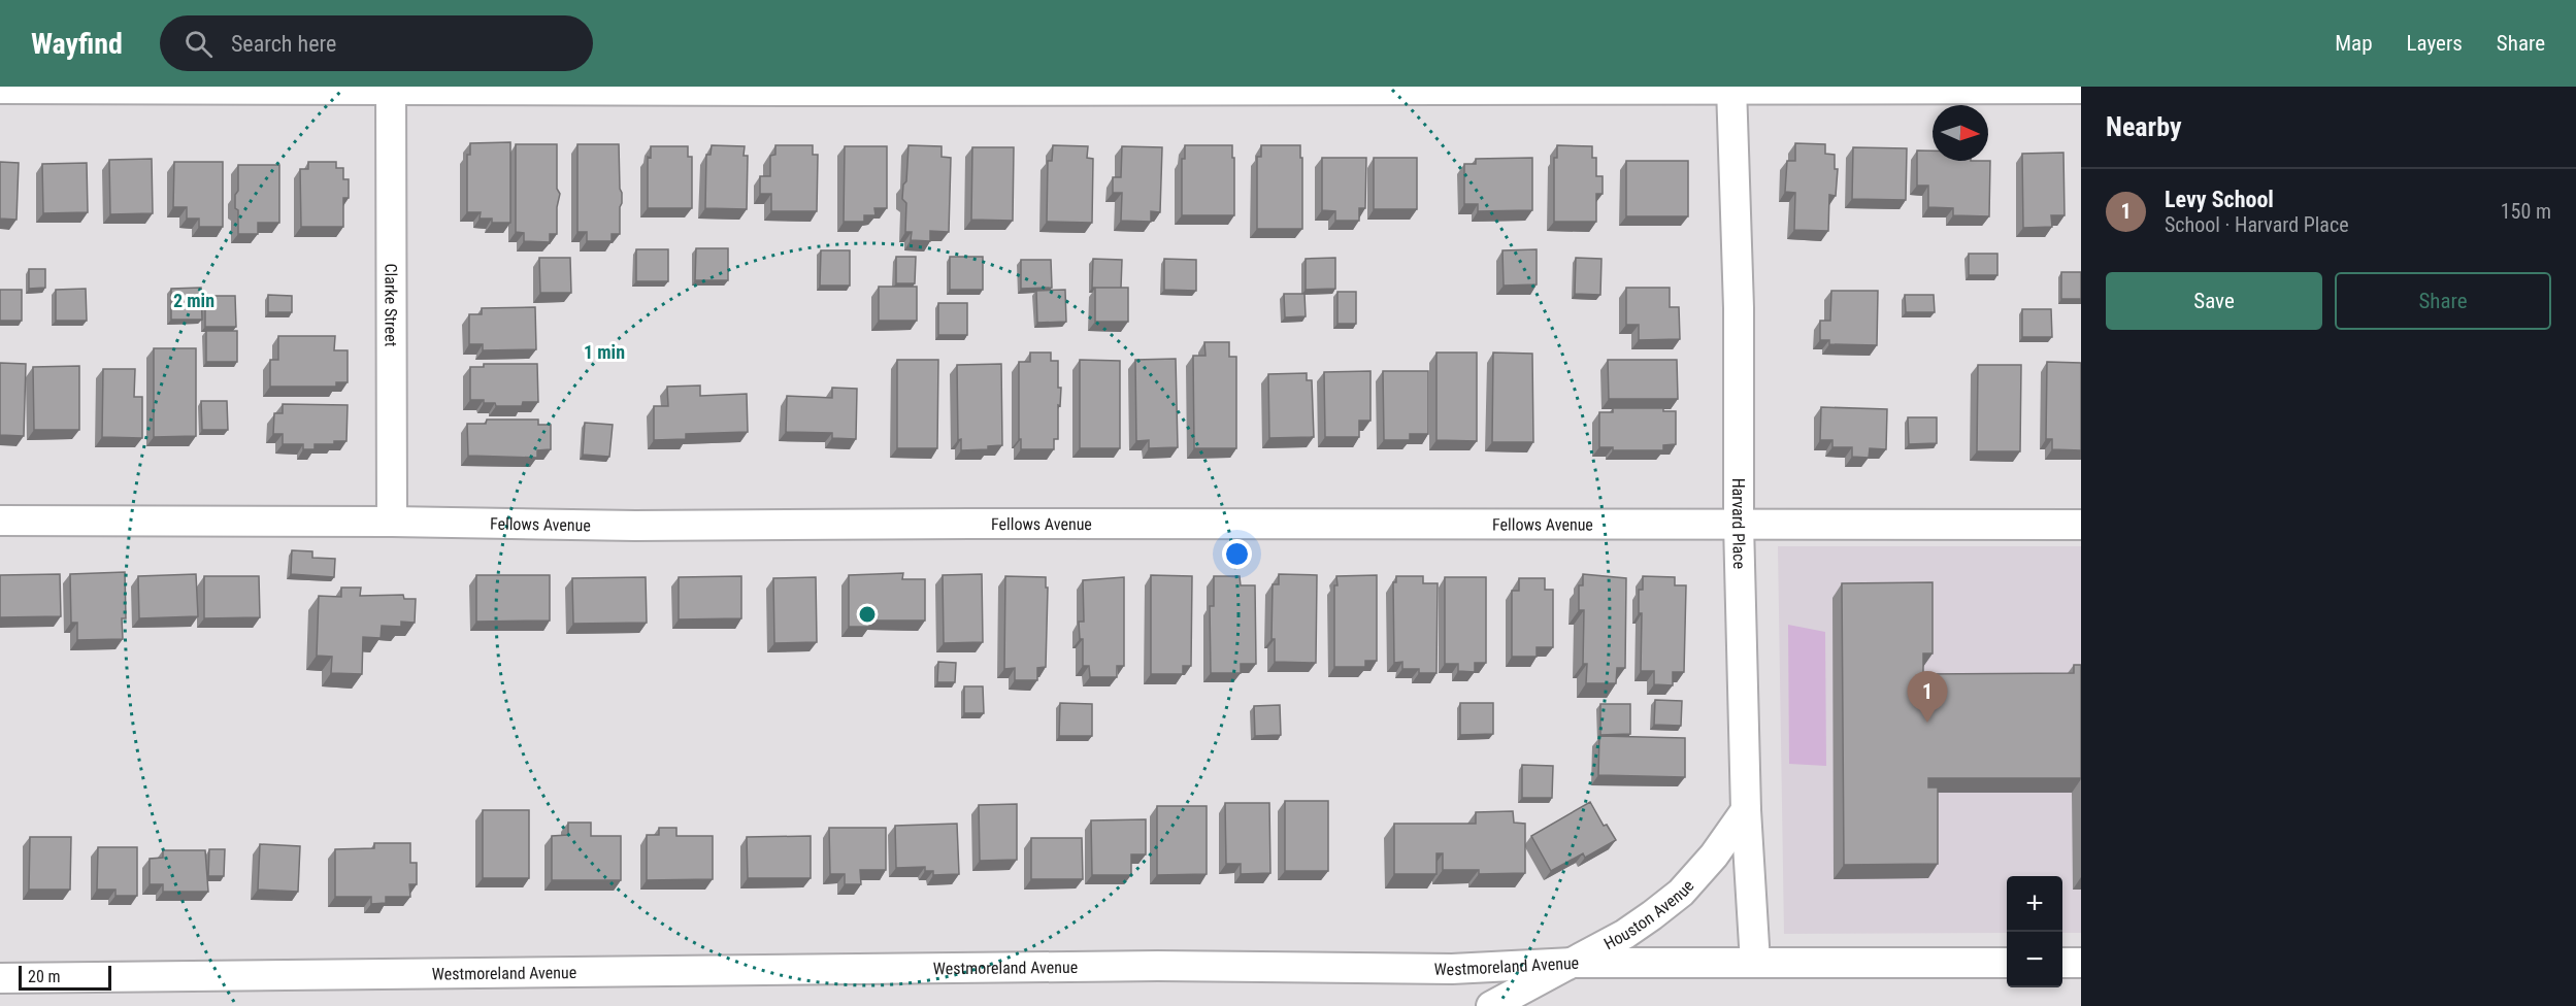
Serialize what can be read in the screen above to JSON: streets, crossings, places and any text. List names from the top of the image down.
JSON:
{
  "streets": {
    "street": [
      "Clarke Street",
      "Fellows Avenue",
      "Harvard Place",
      "Houston Avenue",
      "Westmoreland Avenue"
    ]
  },
  "crossings": [
    ["Clarke Street", "Fellows Avenue"],
    ["Fellows Avenue", "Harvard Place"],
    ["Harvard Place", "Houston Avenue"],
    ["Harvard Place", "Westmoreland Avenue"],
    ["Houston Avenue", "Westmoreland Avenue"]
  ],
  "scale_bar": "20 m",
  "north": "right",
  "page": {
    "header": "Wayfind",
    "search": "Search here",
    "nav": ["Map", "Layers", "Share"],
    "heading": "Nearby",
    "list": [
      {
        "mark": "1",
        "name": "Levy School",
        "note": "School · Harvard Place",
        "value": "150 m"
      }
    ],
    "buttons": ["Save", "Share"],
    "pins": "1",
    "map_buttons": ["+", "−"],
    "scale": "20 m"
  },
  "rings": ["2 min", "1 min"]
}
